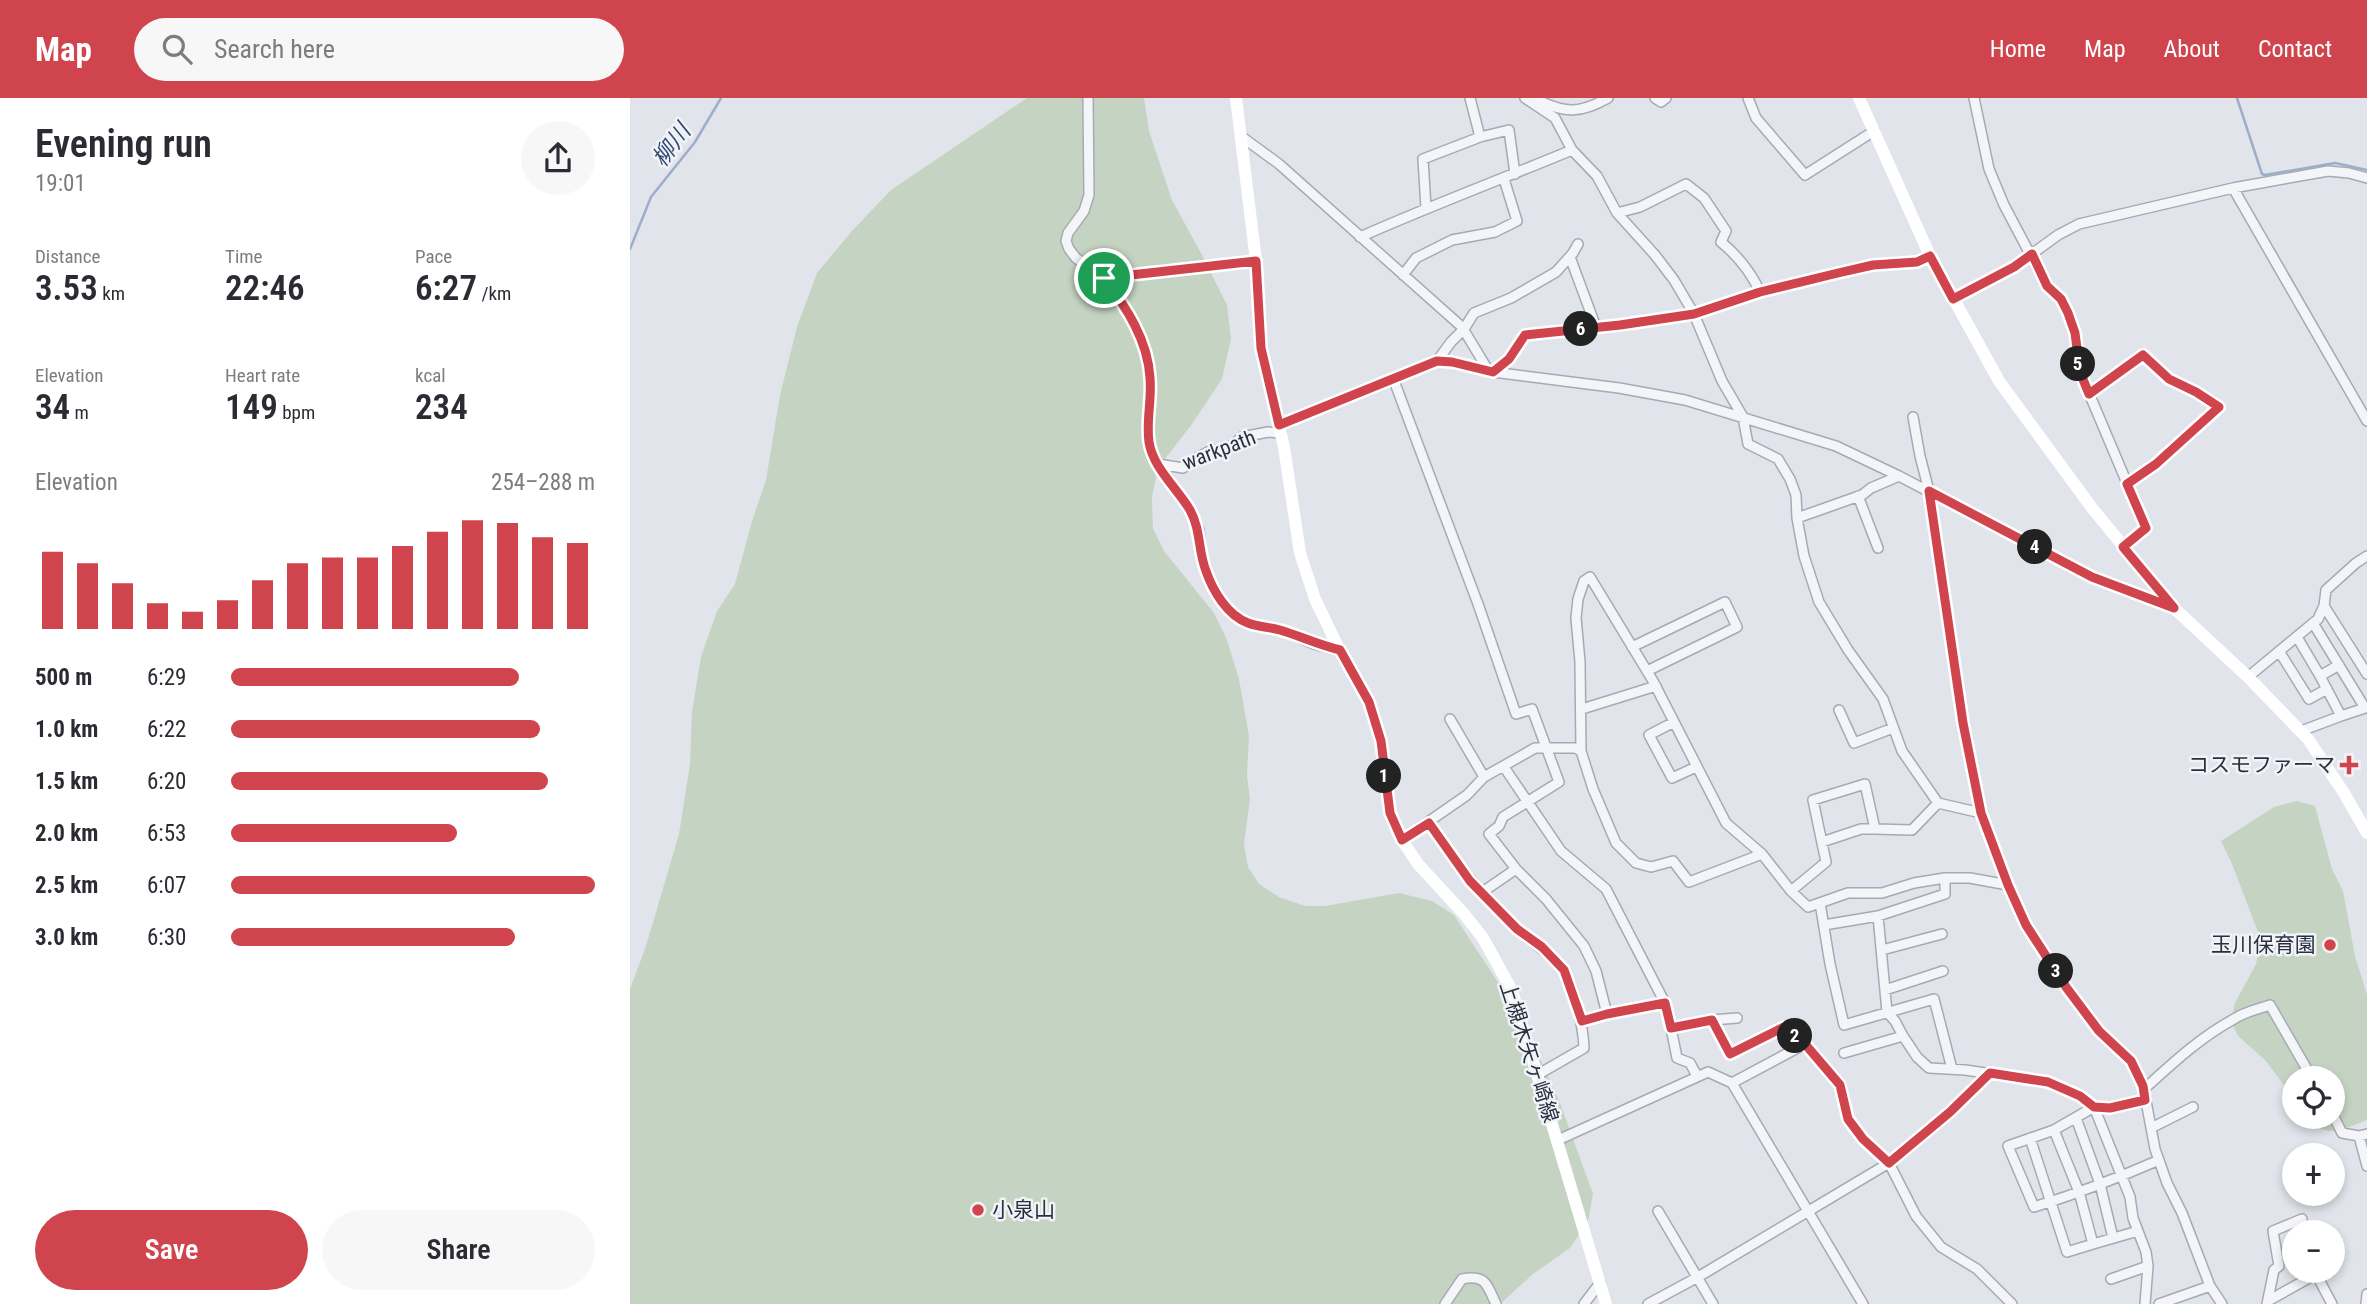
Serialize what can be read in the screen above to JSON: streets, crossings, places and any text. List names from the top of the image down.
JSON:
{
  "streets": {
    "main road": ["上槻木矢ヶ崎線"],
    "street": ["warkpath"]
  },
  "crossings": [
    ["warkpath", "上槻木矢ヶ崎線"]
  ],
  "water": ["柳川"],
  "places": {
    "health": ["コスモファーマ"],
    "other": ["玉川保育園", "小泉山"]
  },
  "page": {
    "header": "Map",
    "search": "Search here",
    "nav": [
      "Home",
      "Map",
      "About",
      "Contact"
    ],
    "heading": ["Evening run", "19:01"],
    "stats": [
      ["Distance", "3.53 km"],
      ["Time", "22:46"],
      ["Pace", "6:27 /km"],
      ["Elevation", "34 m"],
      ["Heart rate", "149 bpm"],
      ["kcal", "234"]
    ],
    "pins": [
      "6",
      "5",
      "4",
      "1",
      "3",
      "2"
    ],
    "chart": ["Elevation", "254–288 m"],
    "list": [
      {
        "name": "500 m",
        "note": "6:29"
      },
      {
        "name": "1.0 km",
        "note": "6:22"
      },
      {
        "name": "1.5 km",
        "note": "6:20"
      },
      {
        "name": "2.0 km",
        "note": "6:53"
      },
      {
        "name": "2.5 km",
        "note": "6:07"
      },
      {
        "name": "3.0 km",
        "note": "6:30"
      }
    ],
    "map_buttons": ["+", "−"],
    "buttons": ["Save", "Share"]
  }
}
